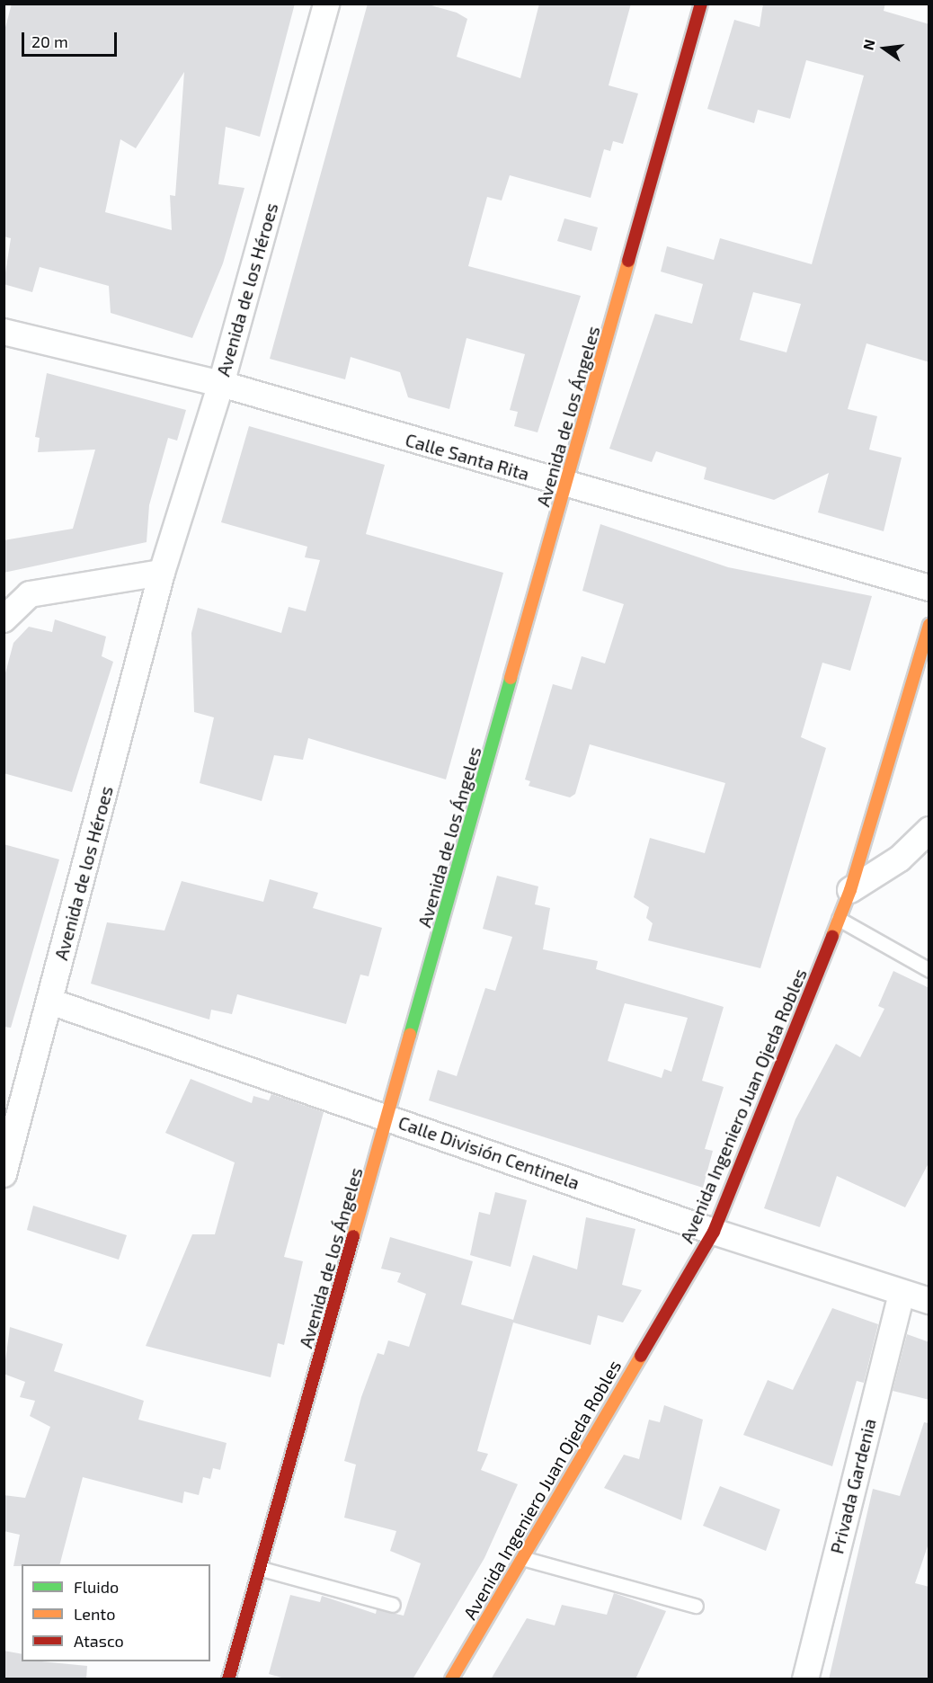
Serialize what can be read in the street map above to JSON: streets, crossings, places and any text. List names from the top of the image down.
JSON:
{
  "streets": {
    "street": [
      "Avenida de los Héroes",
      "Avenida de los Ángeles",
      "Calle Santa Rita",
      "Avenida Ingeniero Juan Ojeda Robles",
      "Calle División Centinela",
      "Privada Gardenia"
    ]
  },
  "crossings": [
    ["Avenida de los Héroes", "Calle Santa Rita"],
    ["Avenida de los Héroes", "Calle División Centinela"],
    ["Avenida de los Ángeles", "Calle Santa Rita"],
    ["Avenida de los Ángeles", "Calle División Centinela"],
    ["Avenida Ingeniero Juan Ojeda Robles", "Calle División Centinela"],
    ["Calle División Centinela", "Privada Gardenia"]
  ],
  "legend": ["Fluido", "Lento", "Atasco"],
  "scale_bar": "20 m",
  "north": "left"
}
